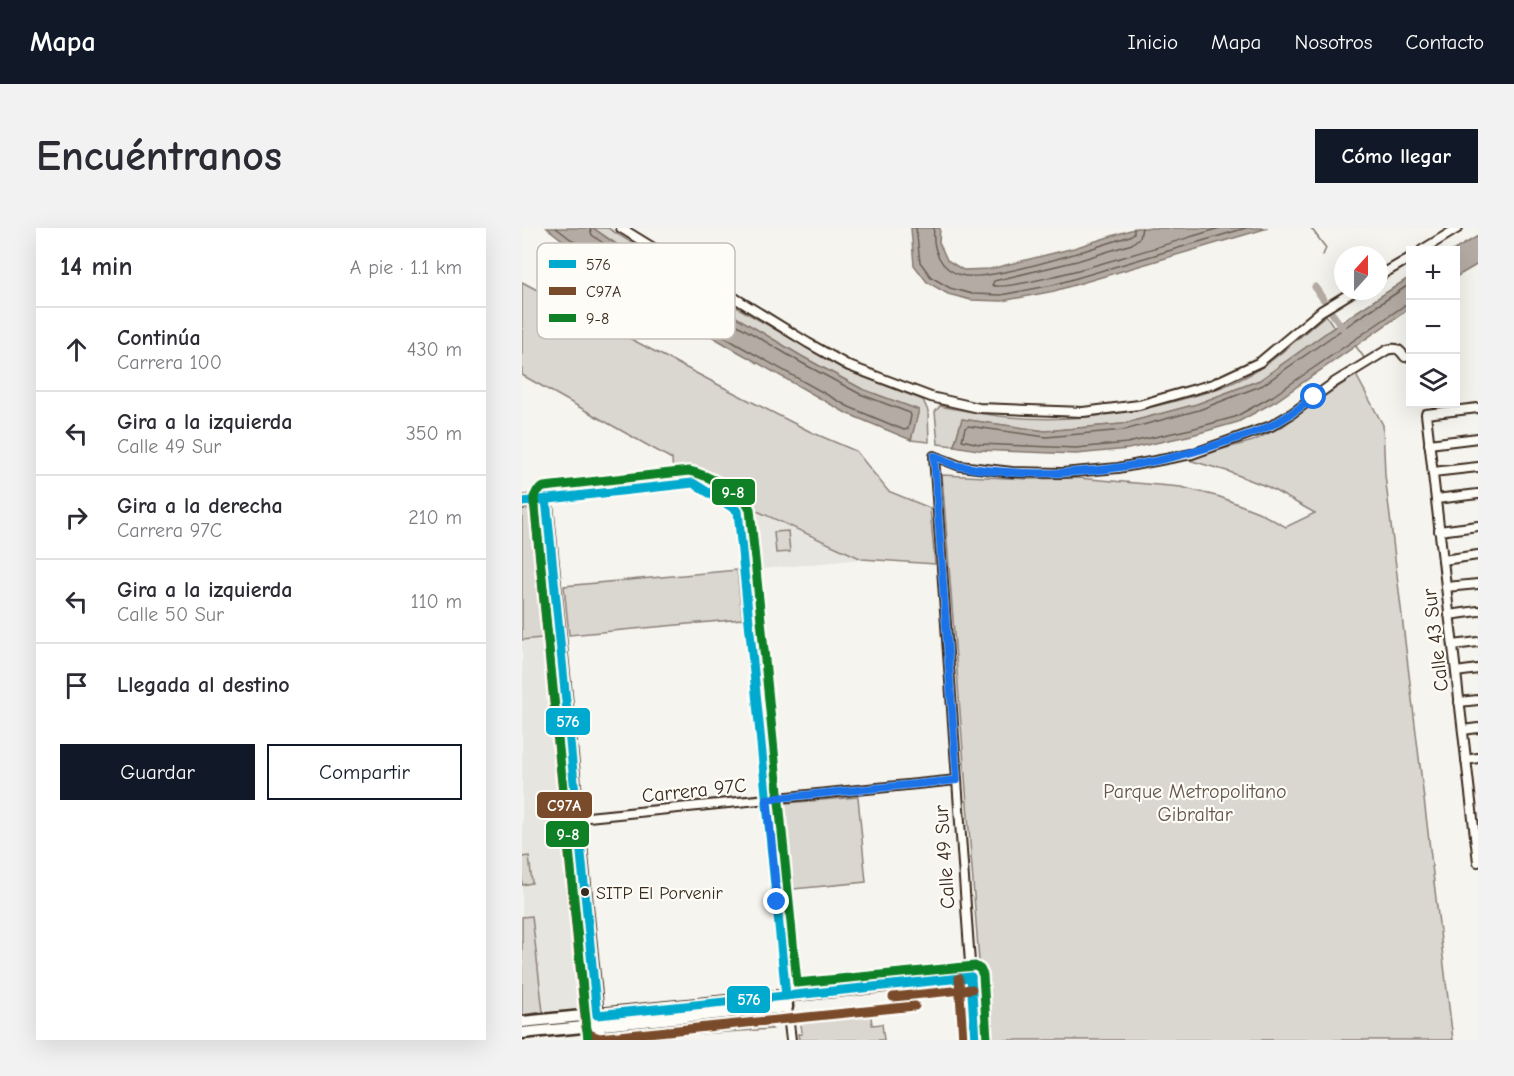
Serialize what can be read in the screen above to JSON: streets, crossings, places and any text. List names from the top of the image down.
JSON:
{
  "streets": {
    "street": ["Calle 43 Sur", "Carrera 97C", "Calle 49 Sur"]
  },
  "crossings": [
    ["Carrera 97C", "Calle 49 Sur"]
  ],
  "parks": ["Parque Metropolitano Gibraltar"],
  "places": ["SITP El Porvenir"],
  "lines": ["transit line 9-8", "transit line 576", "transit line C97A"],
  "legend": ["576", "C97A", "9-8"],
  "north": "top",
  "page": {
    "header": "Mapa",
    "nav": [
      "Inicio",
      "Mapa",
      "Nosotros",
      "Contacto"
    ],
    "buttons": [
      "Cómo llegar",
      ["Guardar", "Compartir"]
    ],
    "title": "Encuéntranos",
    "heading": ["14 min", "A pie · 1.1 km"],
    "map_buttons": ["+", "−"],
    "list": [
      ["Continúa", "Carrera 100", "430 m"],
      ["Gira a la izquierda", "Calle 49 Sur", "350 m"],
      ["Gira a la derecha", "Carrera 97C", "210 m"],
      ["Gira a la izquierda", "Calle 50 Sur", "110 m"],
      "Llegada al destino"
    ]
  }
}
